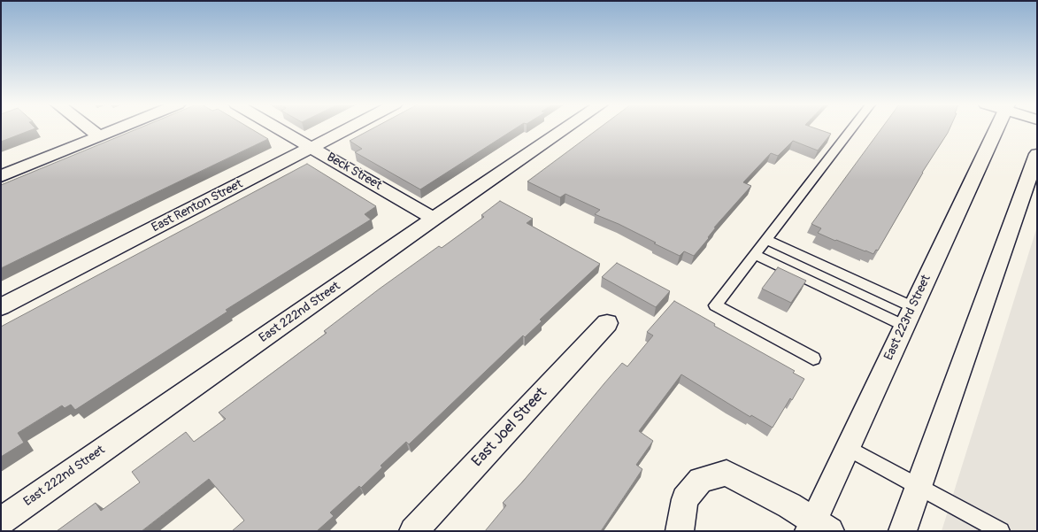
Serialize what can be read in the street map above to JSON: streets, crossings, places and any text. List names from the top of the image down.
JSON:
{
  "streets": {
    "street": [
      "Beck Street",
      "East Renton Street",
      "East 222nd Street",
      "East 223rd Street",
      "East Joel Street"
    ]
  },
  "crossings": [
    ["Beck Street", "East Renton Street"],
    ["Beck Street", "East 222nd Street"]
  ]
}
